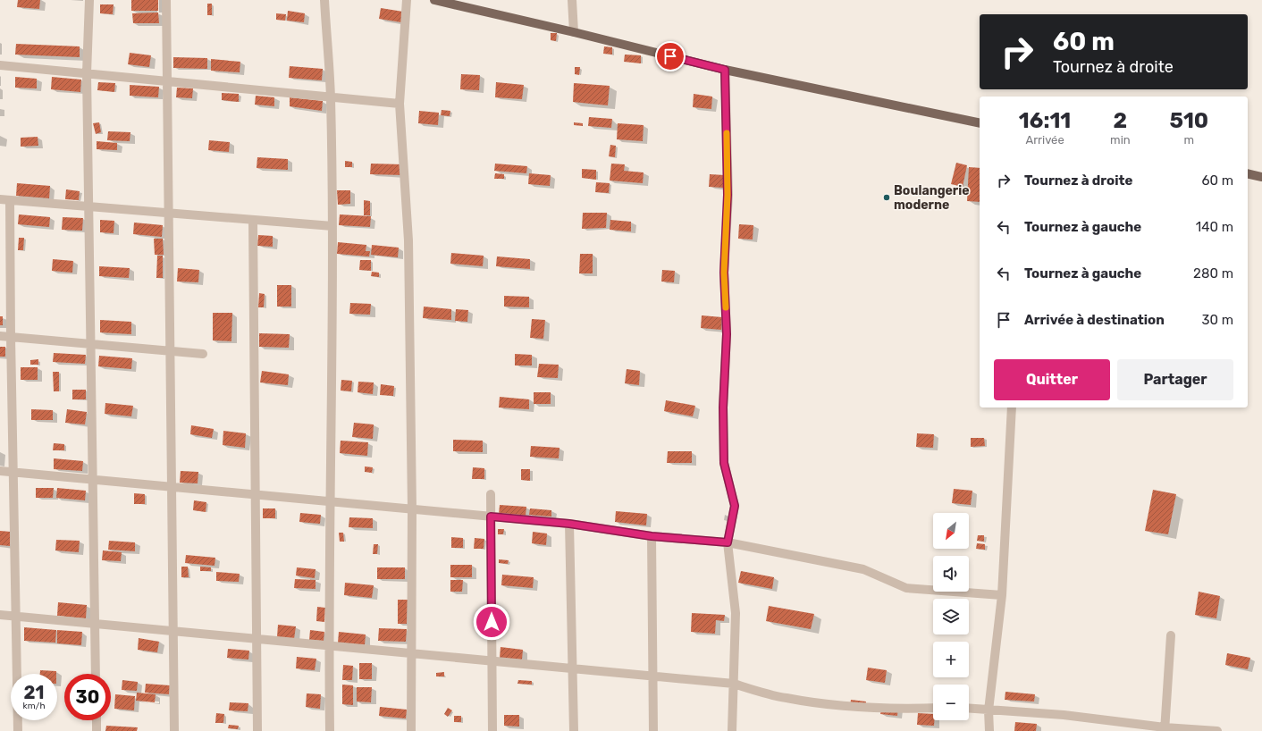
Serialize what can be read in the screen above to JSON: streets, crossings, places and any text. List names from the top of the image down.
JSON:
{
  "places": ["Boulangerie moderne"],
  "north": "bottom left",
  "page": {
    "turn": ["60 m", "Tournez à droite"],
    "eta": [
      "16:11",
      "Arrivée",
      "2",
      "min",
      "510",
      "m"
    ],
    "list": [
      {
        "name": "Tournez à droite",
        "value": "60 m"
      },
      {
        "name": "Tournez à gauche",
        "value": "140 m"
      },
      {
        "name": "Tournez à gauche",
        "value": "280 m"
      },
      {
        "name": "Arrivée à destination",
        "value": "30 m"
      }
    ],
    "buttons": ["Quitter", "Partager"],
    "map_buttons": ["+", "−"],
    "speed": "21 km/h",
    "limit": "30"
  }
}
